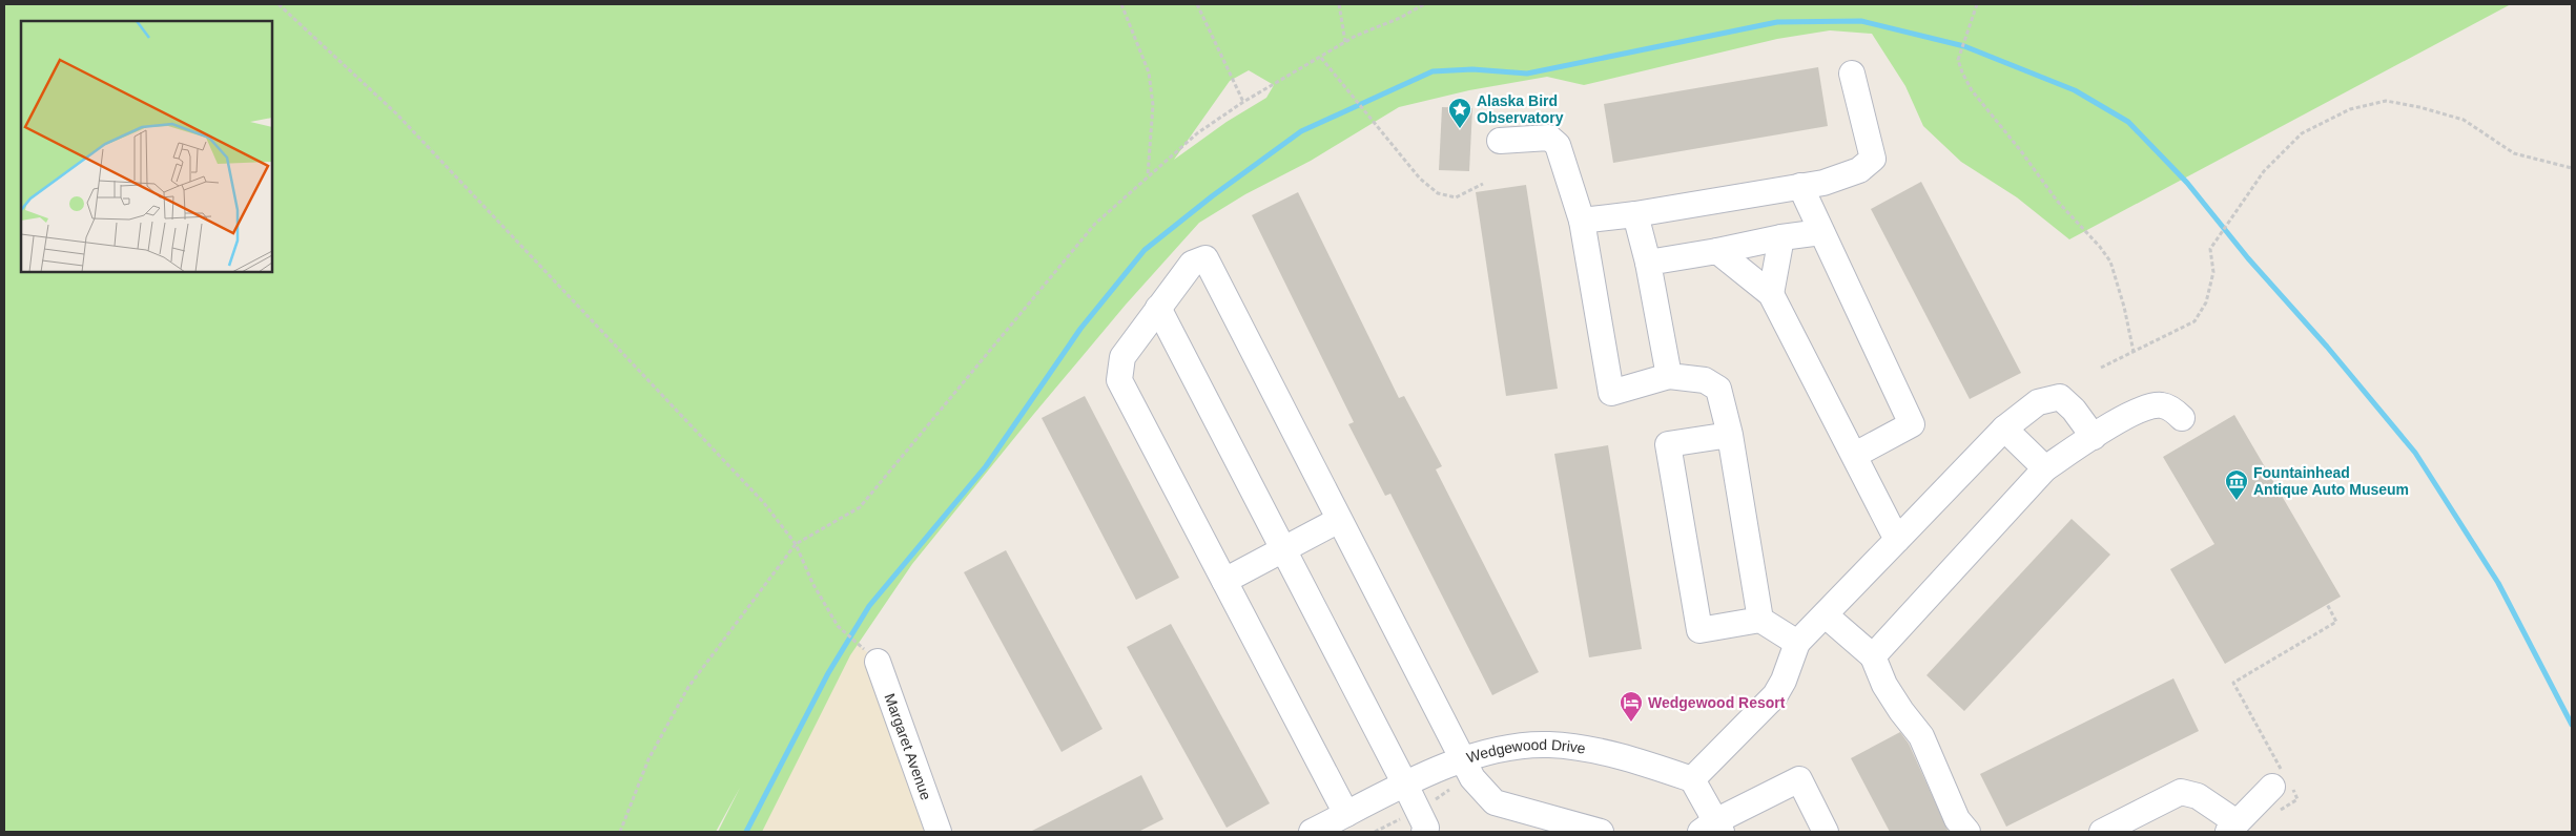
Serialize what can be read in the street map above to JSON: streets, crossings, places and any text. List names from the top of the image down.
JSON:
{
  "streets": {
    "street": ["Margaret Avenue", "Wedgewood Drive"]
  },
  "places": {
    "place": ["Alaska Bird Observatory"],
    "museum": ["Fountainhead Antique Auto Museum"],
    "hotel": ["Wedgewood Resort"]
  }
}
